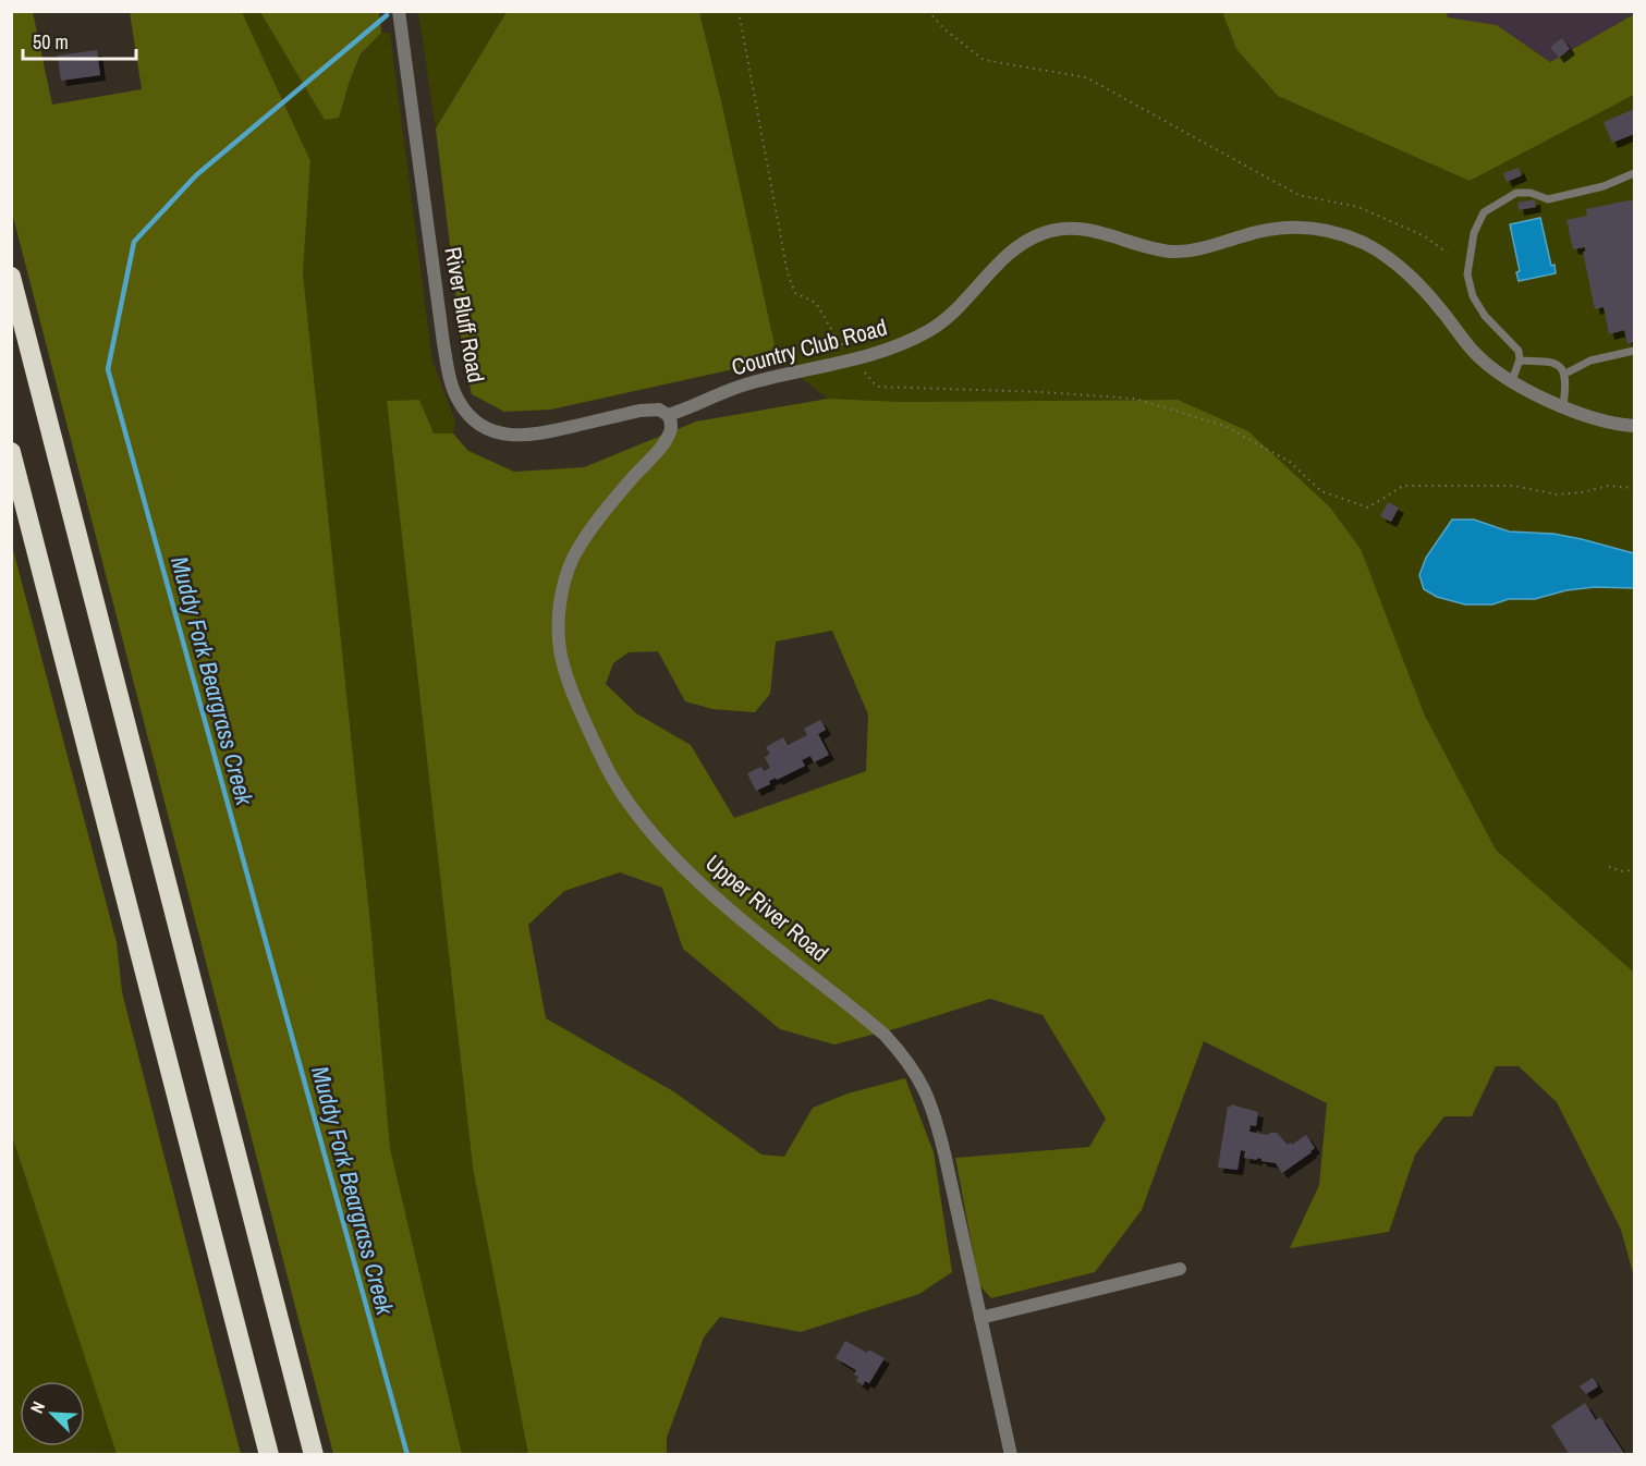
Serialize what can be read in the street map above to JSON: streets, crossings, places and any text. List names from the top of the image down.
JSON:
{
  "streets": {
    "street": ["River Bluff Road", "Country Club Road", "Upper River Road"]
  },
  "crossings": [
    ["River Bluff Road", "Country Club Road"],
    ["River Bluff Road", "Upper River Road"],
    ["Country Club Road", "Upper River Road"]
  ],
  "water": ["Muddy Fork Beargrass Creek"],
  "scale_bar": "50 m",
  "north": "top left"
}
